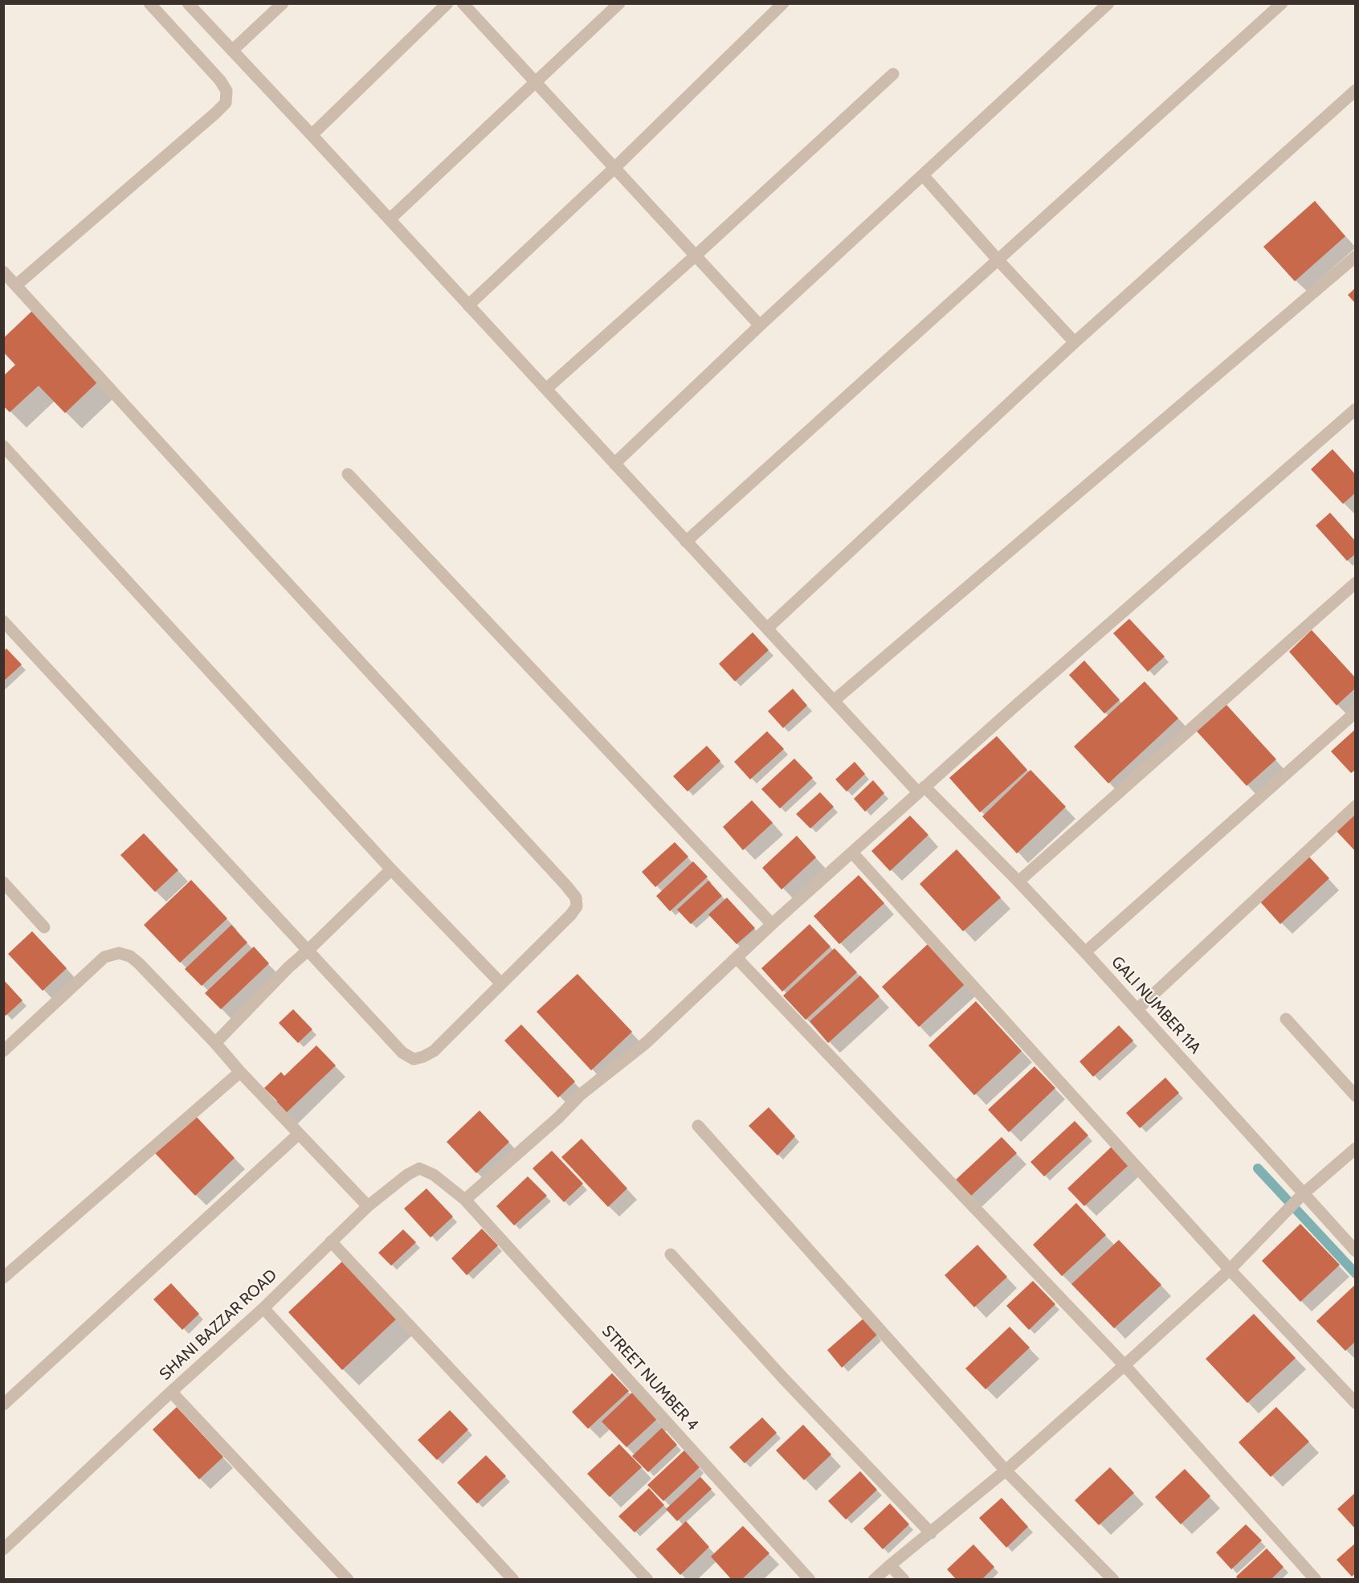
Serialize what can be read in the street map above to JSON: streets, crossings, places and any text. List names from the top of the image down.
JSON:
{
  "streets": {
    "street": ["GALI NUMBER 11A", "SHANI BAZZAR ROAD", "STREET NUMBER 4"]
  },
  "crossings": [
    ["SHANI BAZZAR ROAD", "STREET NUMBER 4"]
  ]
}
